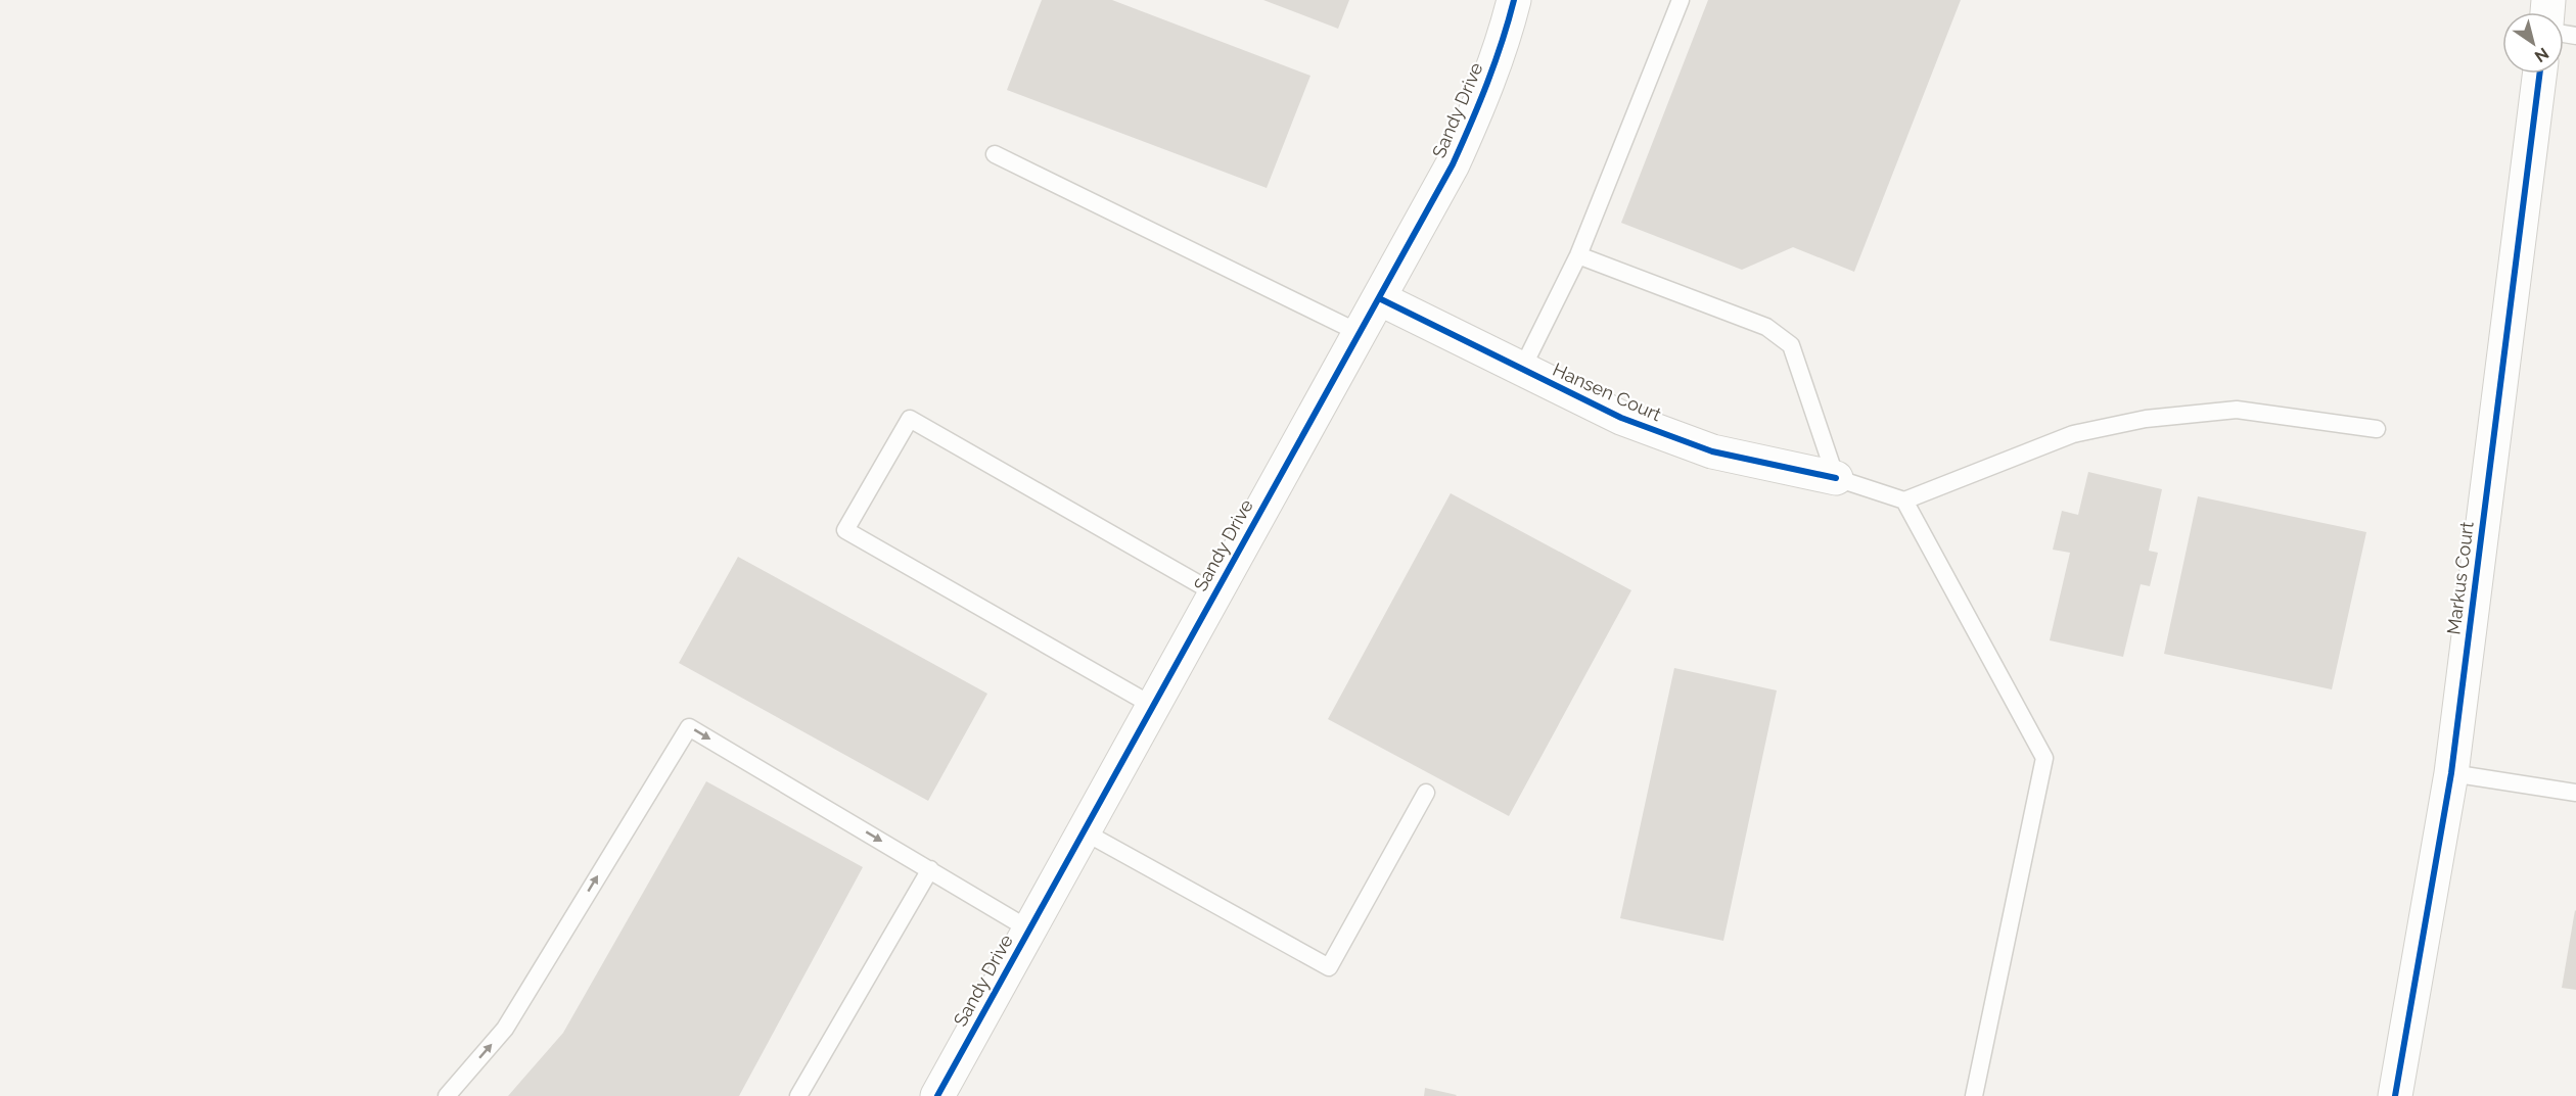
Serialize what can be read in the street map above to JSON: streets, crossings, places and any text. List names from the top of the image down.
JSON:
{
  "streets": {
    "street": ["Sandy Drive", "Hansen Court", "Markus Court"]
  },
  "crossings": [
    ["Sandy Drive", "Hansen Court"]
  ],
  "north": "bottom right"
}
